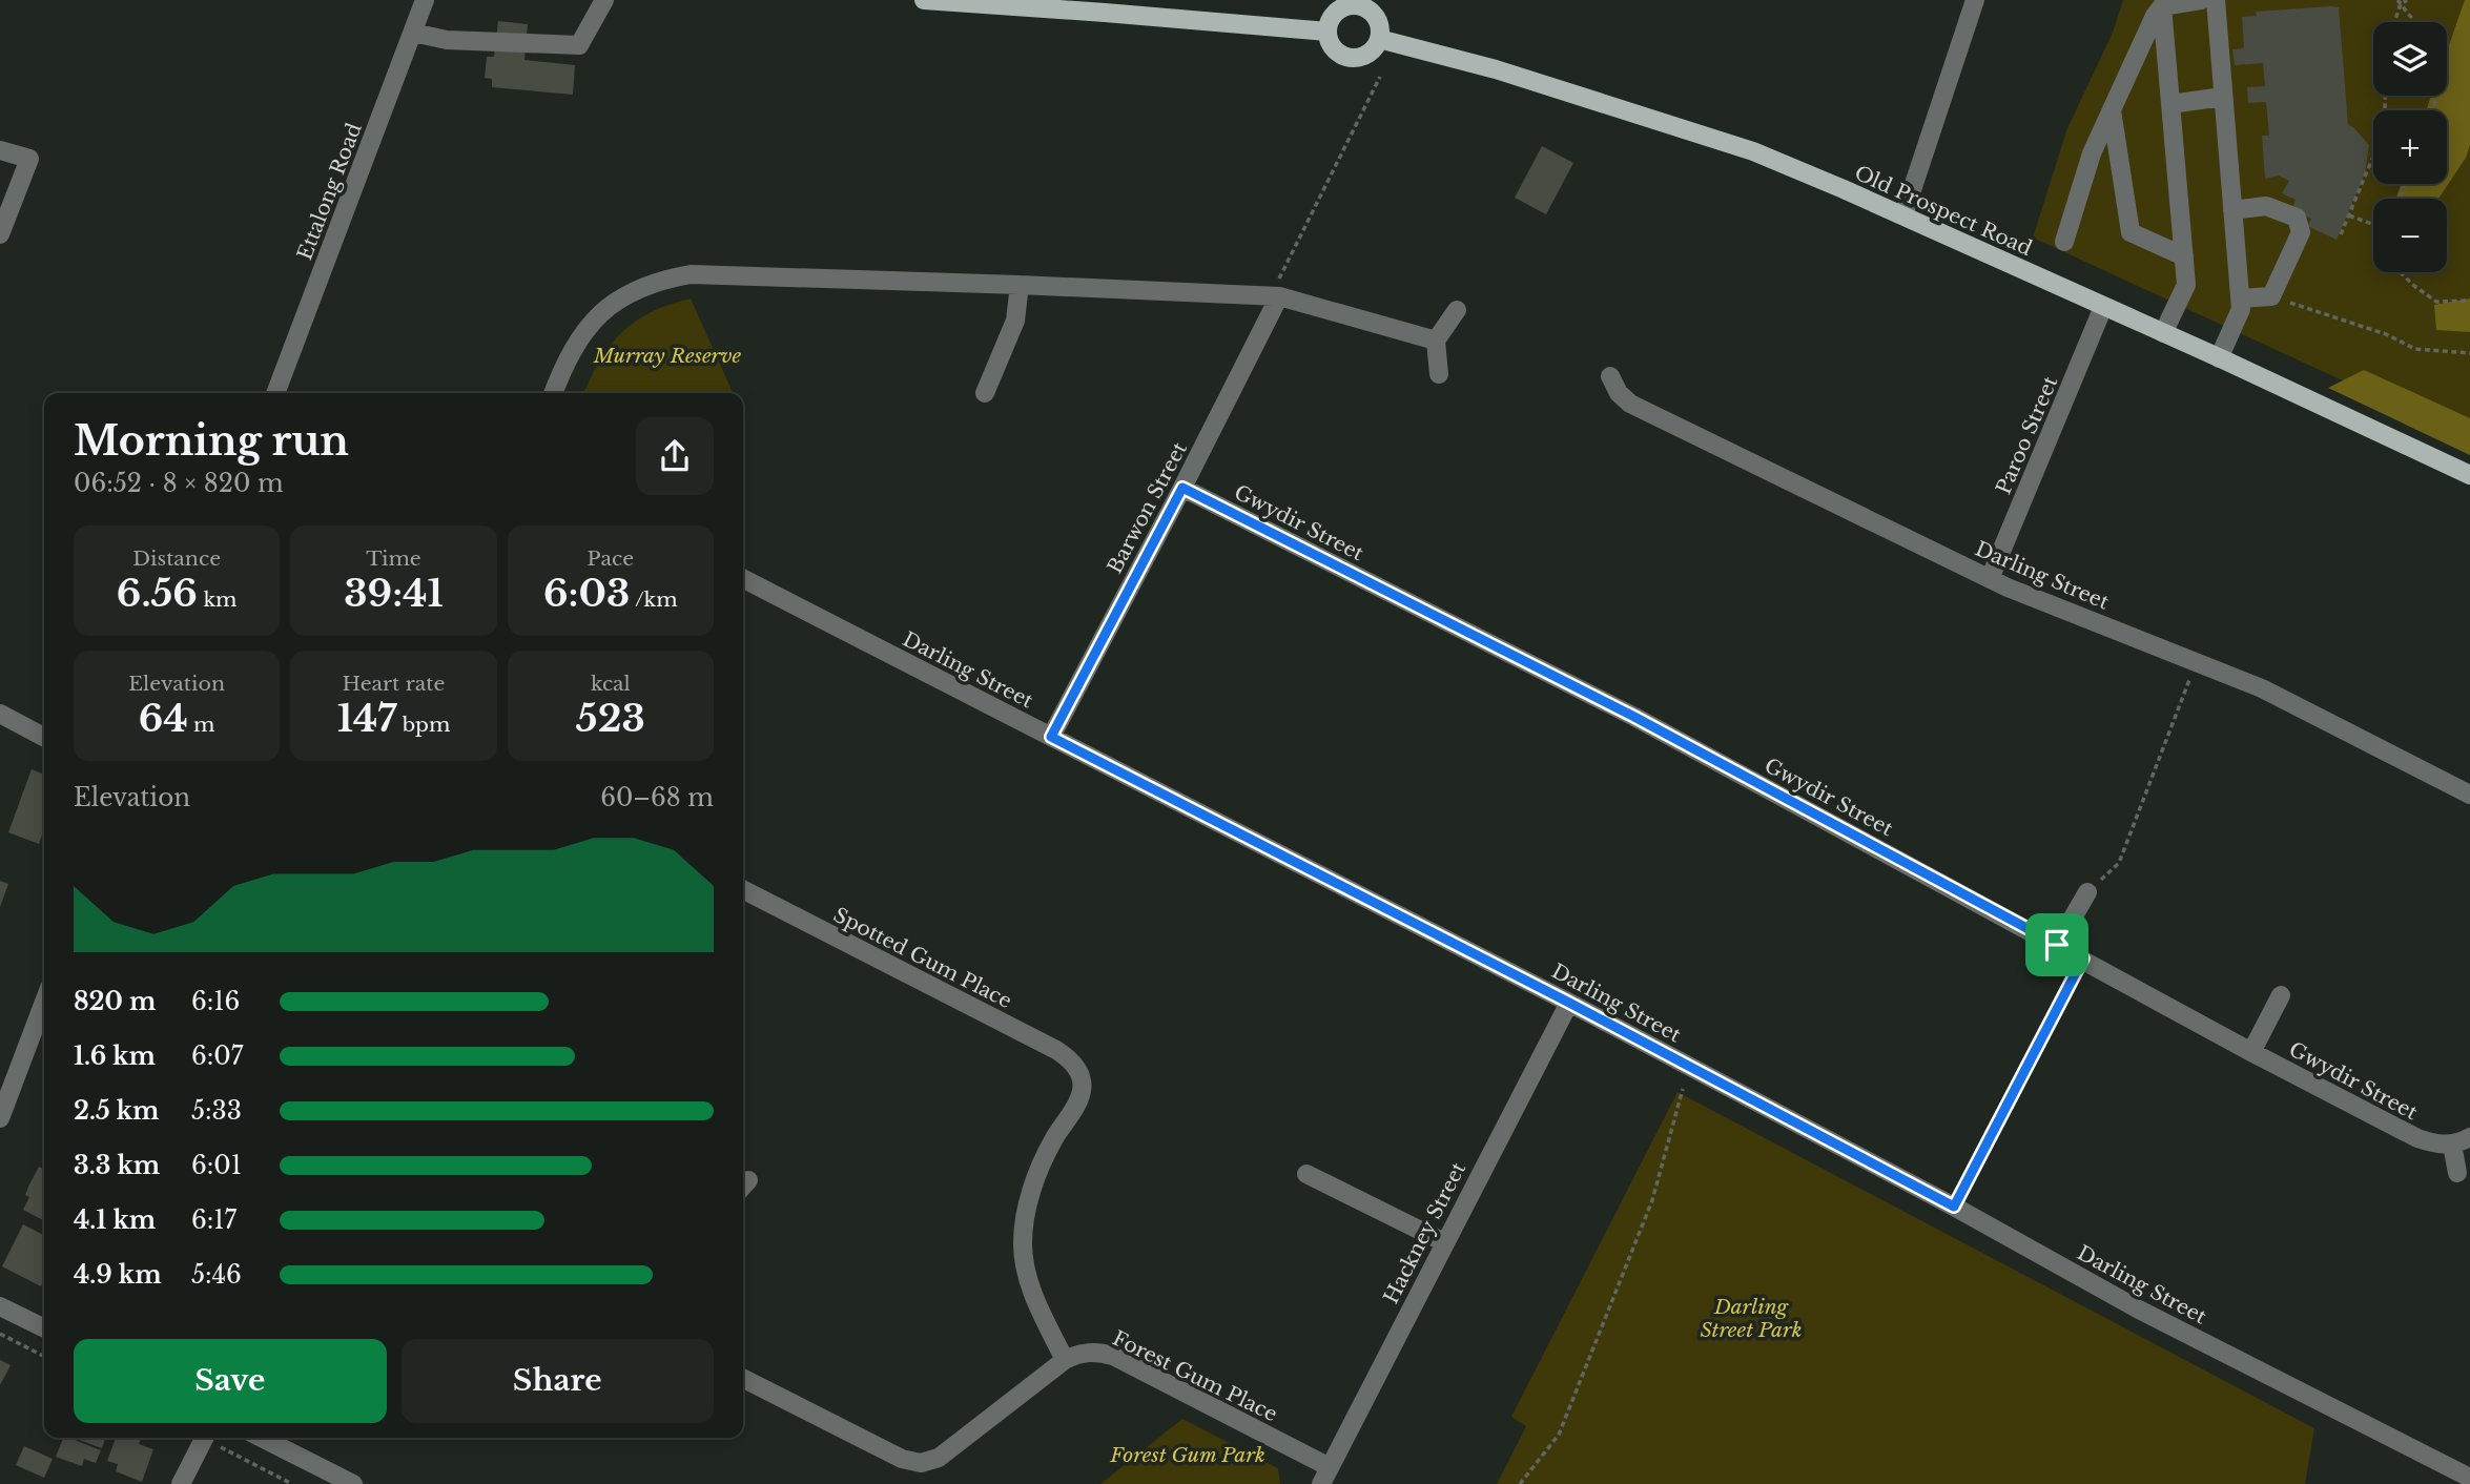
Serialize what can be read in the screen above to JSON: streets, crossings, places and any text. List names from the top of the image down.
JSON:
{
  "streets": {
    "main road": ["Old Prospect Road"],
    "street": [
      "Ettalong Road",
      "Paroo Street",
      "Barwon Street",
      "Gwydir Street",
      "Darling Street",
      "Spotted Gum Place",
      "Hackney Street",
      "Forest Gum Place"
    ]
  },
  "crossings": [
    ["Old Prospect Road", "Paroo Street"],
    ["Paroo Street", "Darling Street"],
    ["Barwon Street", "Gwydir Street"],
    ["Barwon Street", "Darling Street"],
    ["Darling Street", "Hackney Street"],
    ["Spotted Gum Place", "Forest Gum Place"],
    ["Hackney Street", "Forest Gum Place"]
  ],
  "parks": ["Murray Reserve", "Darling Street Park", "Forest Gum Park"],
  "page": {
    "map_buttons": ["+", "−"],
    "heading": ["Morning run", "06:52 · 8 × 820 m"],
    "stats": [
      ["Distance", "6.56 km"],
      ["Time", "39:41"],
      ["Pace", "6:03 /km"],
      ["Elevation", "64 m"],
      ["Heart rate", "147 bpm"],
      ["kcal", "523"]
    ],
    "chart": ["Elevation", "60–68 m"],
    "list": [
      {
        "name": "820 m",
        "note": "6:16"
      },
      {
        "name": "1.6 km",
        "note": "6:07"
      },
      {
        "name": "2.5 km",
        "note": "5:33"
      },
      {
        "name": "3.3 km",
        "note": "6:01"
      },
      {
        "name": "4.1 km",
        "note": "6:17"
      },
      {
        "name": "4.9 km",
        "note": "5:46"
      }
    ],
    "buttons": ["Save", "Share"]
  }
}
